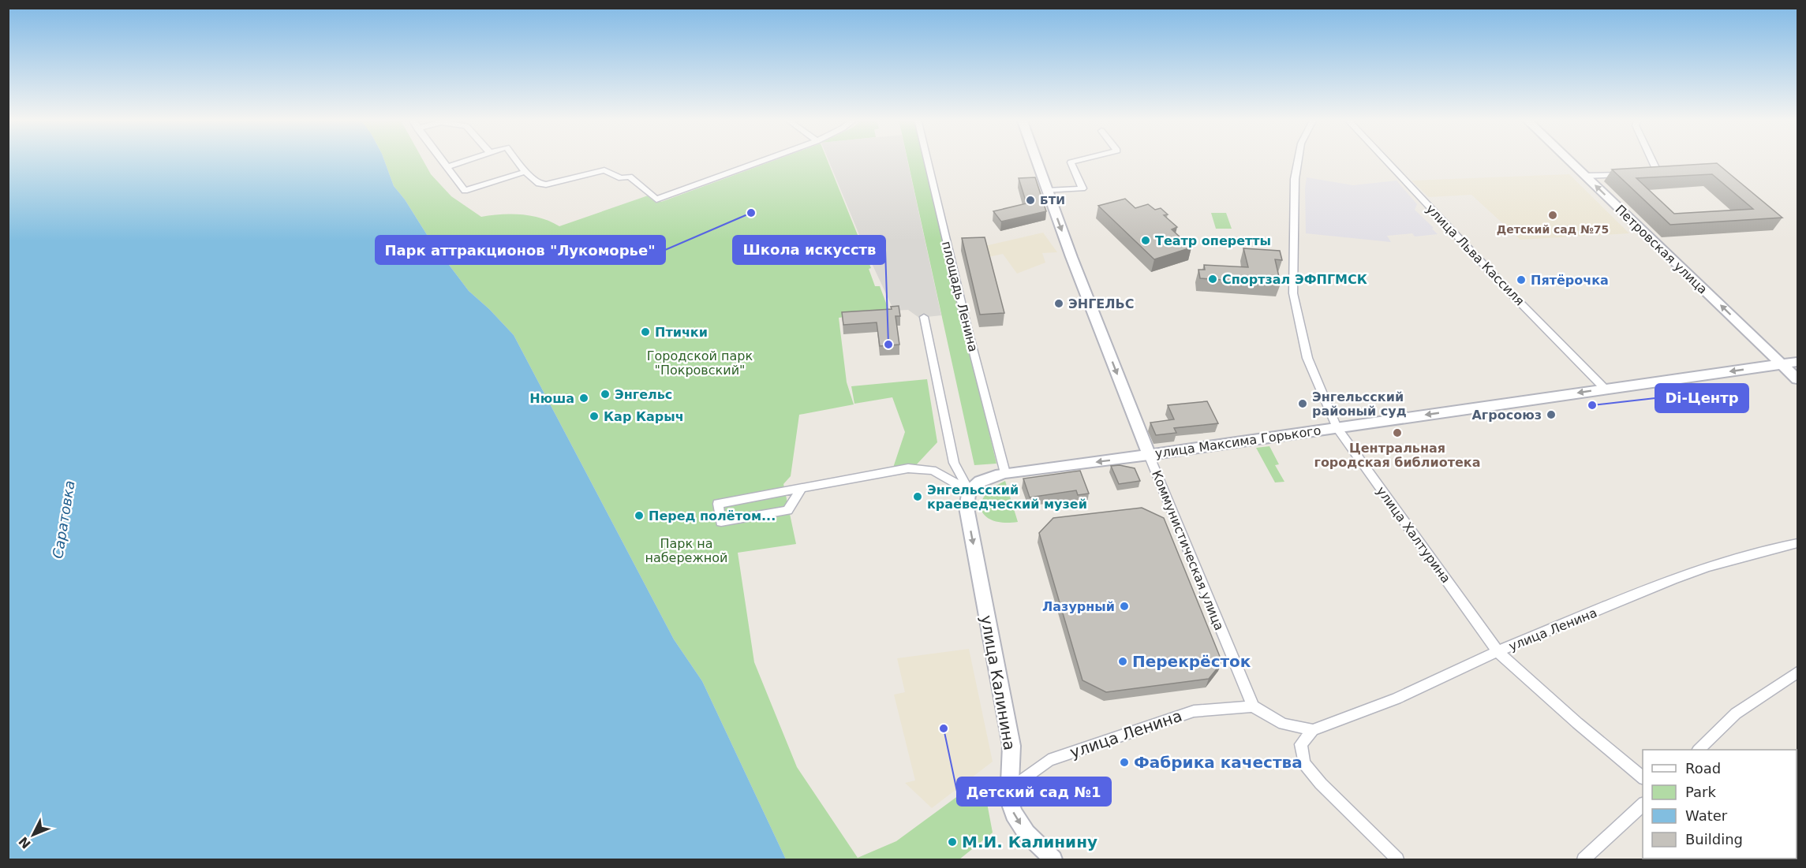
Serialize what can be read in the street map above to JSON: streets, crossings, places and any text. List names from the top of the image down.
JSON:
{
  "streets": {
    "main road": [
      "Петровская улица",
      "улица Максима Горького",
      "Коммунистическая улица",
      "улица Калинина"
    ],
    "street": [
      "улица Льва Кассиля",
      "площадь Ленина",
      "улица Халтурина",
      "улица Ленина"
    ]
  },
  "crossings": [
    ["Петровская улица", "улица Максима Горького"],
    ["улица Льва Кассиля", "улица Максима Горького"],
    ["площадь Ленина", "улица Максима Горького"],
    ["улица Максима Горького", "улица Халтурина"],
    ["улица Максима Горького", "Коммунистическая улица"],
    ["улица Максима Горького", "улица Калинина"],
    ["улица Халтурина", "улица Ленина"],
    ["Коммунистическая улица", "улица Ленина"],
    ["улица Ленина", "улица Калинина"]
  ],
  "one_way": [
    "Петровская улица",
    "улица Максима Горького",
    "Коммунистическая улица",
    "улица Калинина"
  ],
  "water": ["Саратовка"],
  "parks": ["Городской парк \"Покровский\"", "Парк на набережной"],
  "places": [
    "БТИ",
    "Парк аттракционов \"Лукоморье\"",
    "Детский сад №75",
    "Театр оперетты",
    "Спортзал ЭФПГМСК",
    "Пятёрочка",
    "ЭНГЕЛЬС",
    "Птички",
    "Школа искусств",
    "Энгельс",
    "Нюша",
    "Энгельсский районый суд",
    "Di-Центр",
    "Агросоюз",
    "Кар Карыч",
    "Центральная городская библиотека",
    "Энгельсский краеведческий музей",
    "Перед полётом...",
    "Лазурный",
    "Перекрёсток",
    "Детский сад №1",
    "Фабрика качества",
    "М.И. Калинину"
  ],
  "legend": [
    "Road",
    "Park",
    "Water",
    "Building"
  ],
  "north": "bottom left"
}
